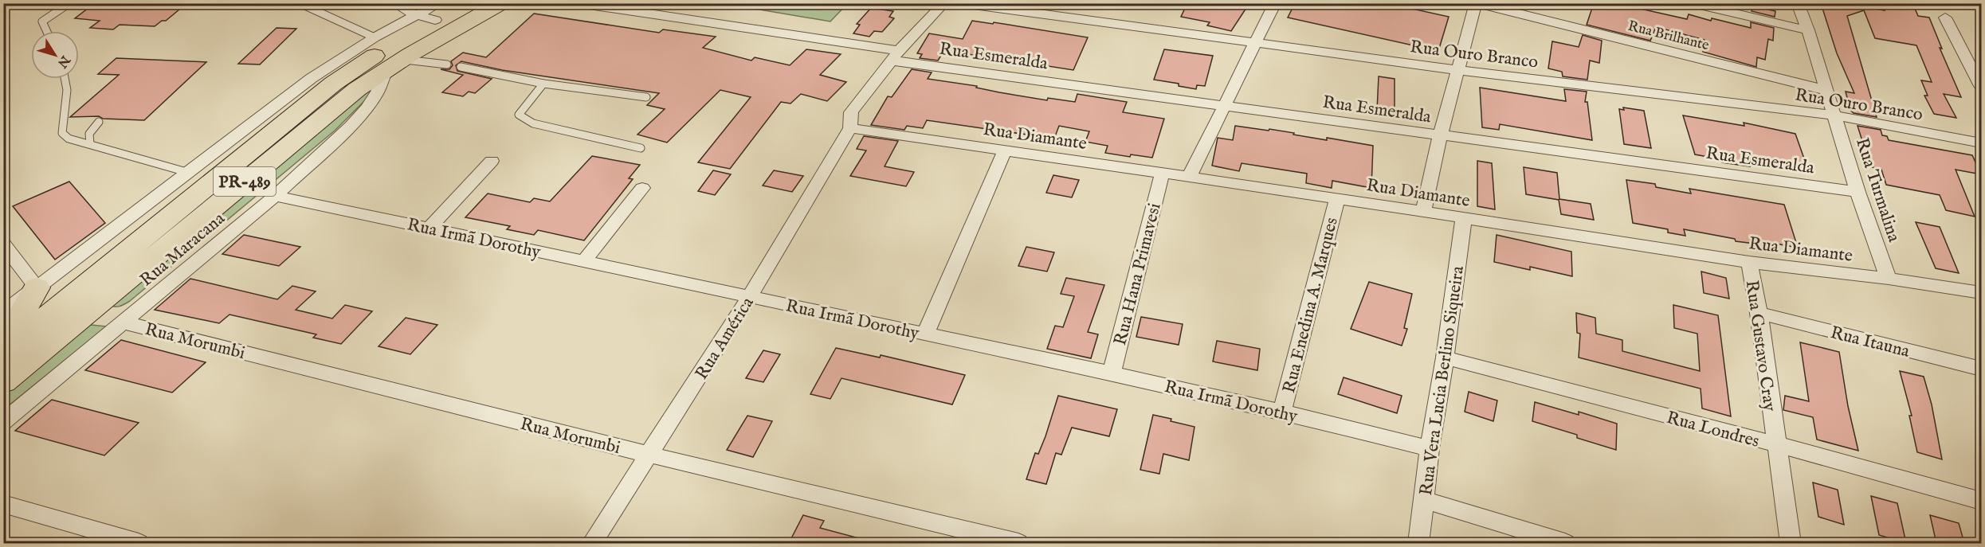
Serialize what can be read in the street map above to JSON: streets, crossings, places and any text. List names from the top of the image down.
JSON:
{
  "streets": {
    "main road": ["PR-489"],
    "street": [
      "Rua Brilhante",
      "Rua Ouro Branco",
      "Rua Esmeralda",
      "Rua Diamante",
      "Rua Turmalina",
      "Rua Irmã Dorothy",
      "Rua Maracana",
      "Rua Hana Primavesi",
      "Rua Enedina A. Marques",
      "Rua América",
      "Rua Morumbi",
      "Rua Itauna",
      "Rua Gustavo Cray",
      "Rua Vera Lucia Berlino Siqueira",
      "Rua Londres"
    ]
  },
  "crossings": [
    ["Rua Brilhante", "Rua Turmalina"],
    ["Rua Ouro Branco", "Rua Turmalina"],
    ["Rua Esmeralda", "Rua Turmalina"],
    ["Rua Esmeralda", "Rua América"],
    ["Rua Diamante", "Rua Turmalina"],
    ["Rua Diamante", "Rua Hana Primavesi"],
    ["Rua Diamante", "Rua Enedina A. Marques"],
    ["Rua Diamante", "Rua América"],
    ["Rua Diamante", "Rua Gustavo Cray"],
    ["Rua Diamante", "Rua Vera Lucia Berlino Siqueira"],
    ["PR-489", "Rua Maracana"],
    ["Rua Irmã Dorothy", "Rua Maracana"],
    ["Rua Irmã Dorothy", "Rua Hana Primavesi"],
    ["Rua Irmã Dorothy", "Rua Enedina A. Marques"],
    ["Rua Irmã Dorothy", "Rua América"],
    ["Rua Irmã Dorothy", "Rua Vera Lucia Berlino Siqueira"],
    ["Rua Maracana", "Rua Morumbi"],
    ["Rua América", "Rua Morumbi"],
    ["Rua Itauna", "Rua Gustavo Cray"],
    ["Rua Gustavo Cray", "Rua Londres"],
    ["Rua Vera Lucia Berlino Siqueira", "Rua Londres"]
  ],
  "north": "bottom right"
}
